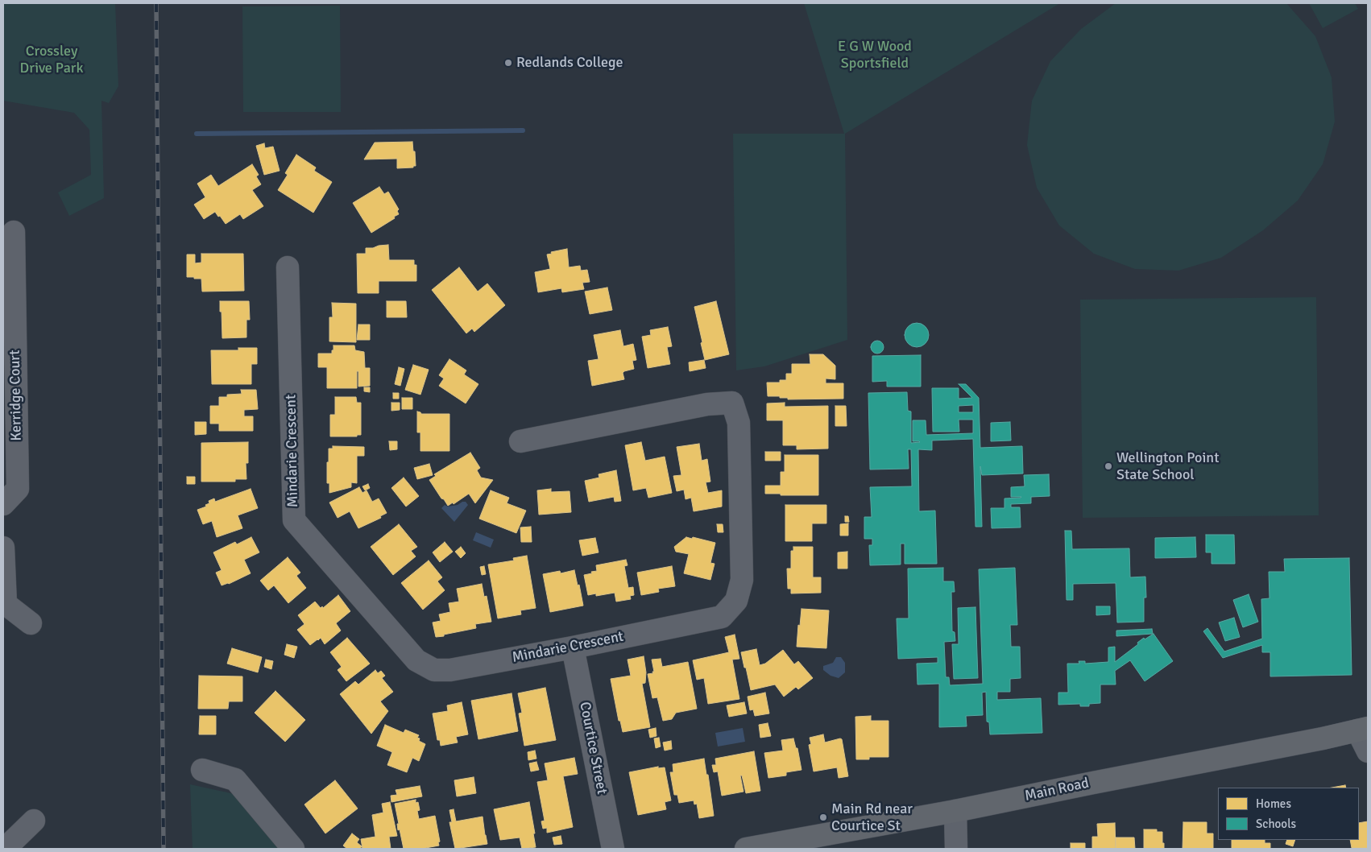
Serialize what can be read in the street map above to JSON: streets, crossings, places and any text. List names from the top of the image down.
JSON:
{
  "streets": {
    "main road": ["Main Road"],
    "street": ["Kerridge Court", "Mindarie Crescent", "Courtice Street"]
  },
  "crossings": [
    ["Mindarie Crescent", "Courtice Street"]
  ],
  "parks": ["E G W Wood Sportsfield", "Crossley Drive Park"],
  "places": ["Redlands College", "Wellington Point State School", "Main Rd near Courtice St"],
  "legend": ["Homes", "Schools"]
}
